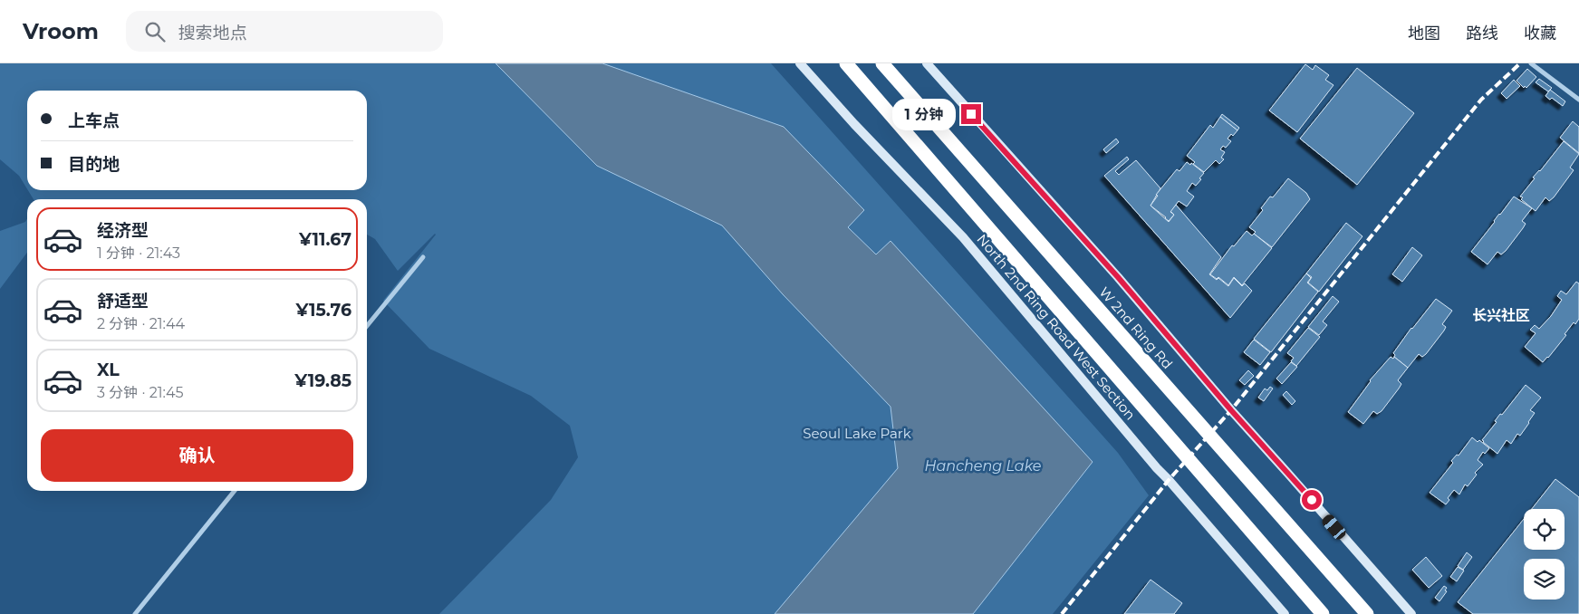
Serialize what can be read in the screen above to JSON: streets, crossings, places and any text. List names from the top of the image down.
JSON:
{
  "streets": {
    "highway": ["W 2nd Ring Rd"],
    "main road": ["North 2nd Ring Road West Section"]
  },
  "districts": ["长兴社区"],
  "water": ["Hancheng Lake"],
  "parks": ["Seoul Lake Park"],
  "page": {
    "header": "Vroom",
    "search": "搜索地点",
    "nav": ["地图", "路线", "收藏"],
    "banner": ["上车点", "目的地"],
    "bubble": "1 分钟",
    "list": [
      {
        "name": "经济型",
        "note": "1 分钟 · 21:43",
        "value": "¥11.67"
      },
      {
        "name": "舒适型",
        "note": "2 分钟 · 21:44",
        "value": "¥15.76"
      },
      {
        "name": "XL",
        "note": "3 分钟 · 21:45",
        "value": "¥19.85"
      }
    ],
    "buttons": "确认"
  }
}
